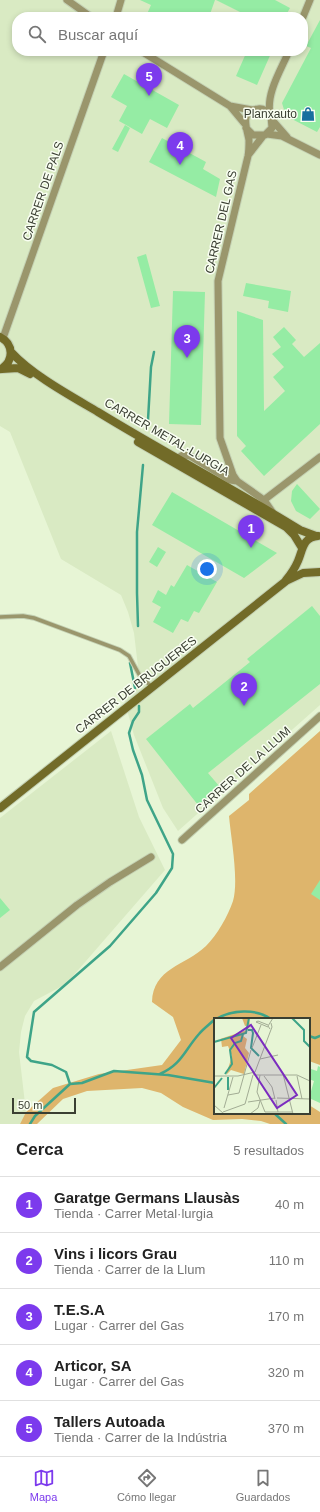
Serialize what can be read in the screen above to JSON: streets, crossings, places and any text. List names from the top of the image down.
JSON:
{
  "streets": {
    "main road": ["CARRER METAL·LURGIA", "CARRER DE BRUGUERES"],
    "street": ["CARRER DE PALS", "CARRER DEL GAS", "CARRER DE LA LLUM"]
  },
  "crossings": [
    ["CARRER DE PALS", "CARRER METAL·LURGIA"],
    ["CARRER DEL GAS", "CARRER METAL·LURGIA"]
  ],
  "places": {
    "shop": ["Planxauto"]
  },
  "scale_bar": "50 m",
  "page": {
    "search": "Buscar aquí",
    "pins": [
      "5",
      "4",
      "3",
      "1",
      "2"
    ],
    "scale": "50 m",
    "heading": ["Cerca", "5 resultados"],
    "list": [
      {
        "mark": "1",
        "name": "Garatge Germans Llausàs",
        "note": "Tienda · Carrer Metal·lurgia",
        "value": "40 m"
      },
      {
        "mark": "2",
        "name": "Vins i licors Grau",
        "note": "Tienda · Carrer de la Llum",
        "value": "110 m"
      },
      {
        "mark": "3",
        "name": "T.E.S.A",
        "note": "Lugar · Carrer del Gas",
        "value": "170 m"
      },
      {
        "mark": "4",
        "name": "Articor, SA",
        "note": "Lugar · Carrer del Gas",
        "value": "320 m"
      },
      {
        "mark": "5",
        "name": "Tallers Autoada",
        "note": "Tienda · Carrer de la Indústria",
        "value": "370 m"
      }
    ],
    "nav": ["Mapa", "Cómo llegar", "Guardados"]
  }
}
